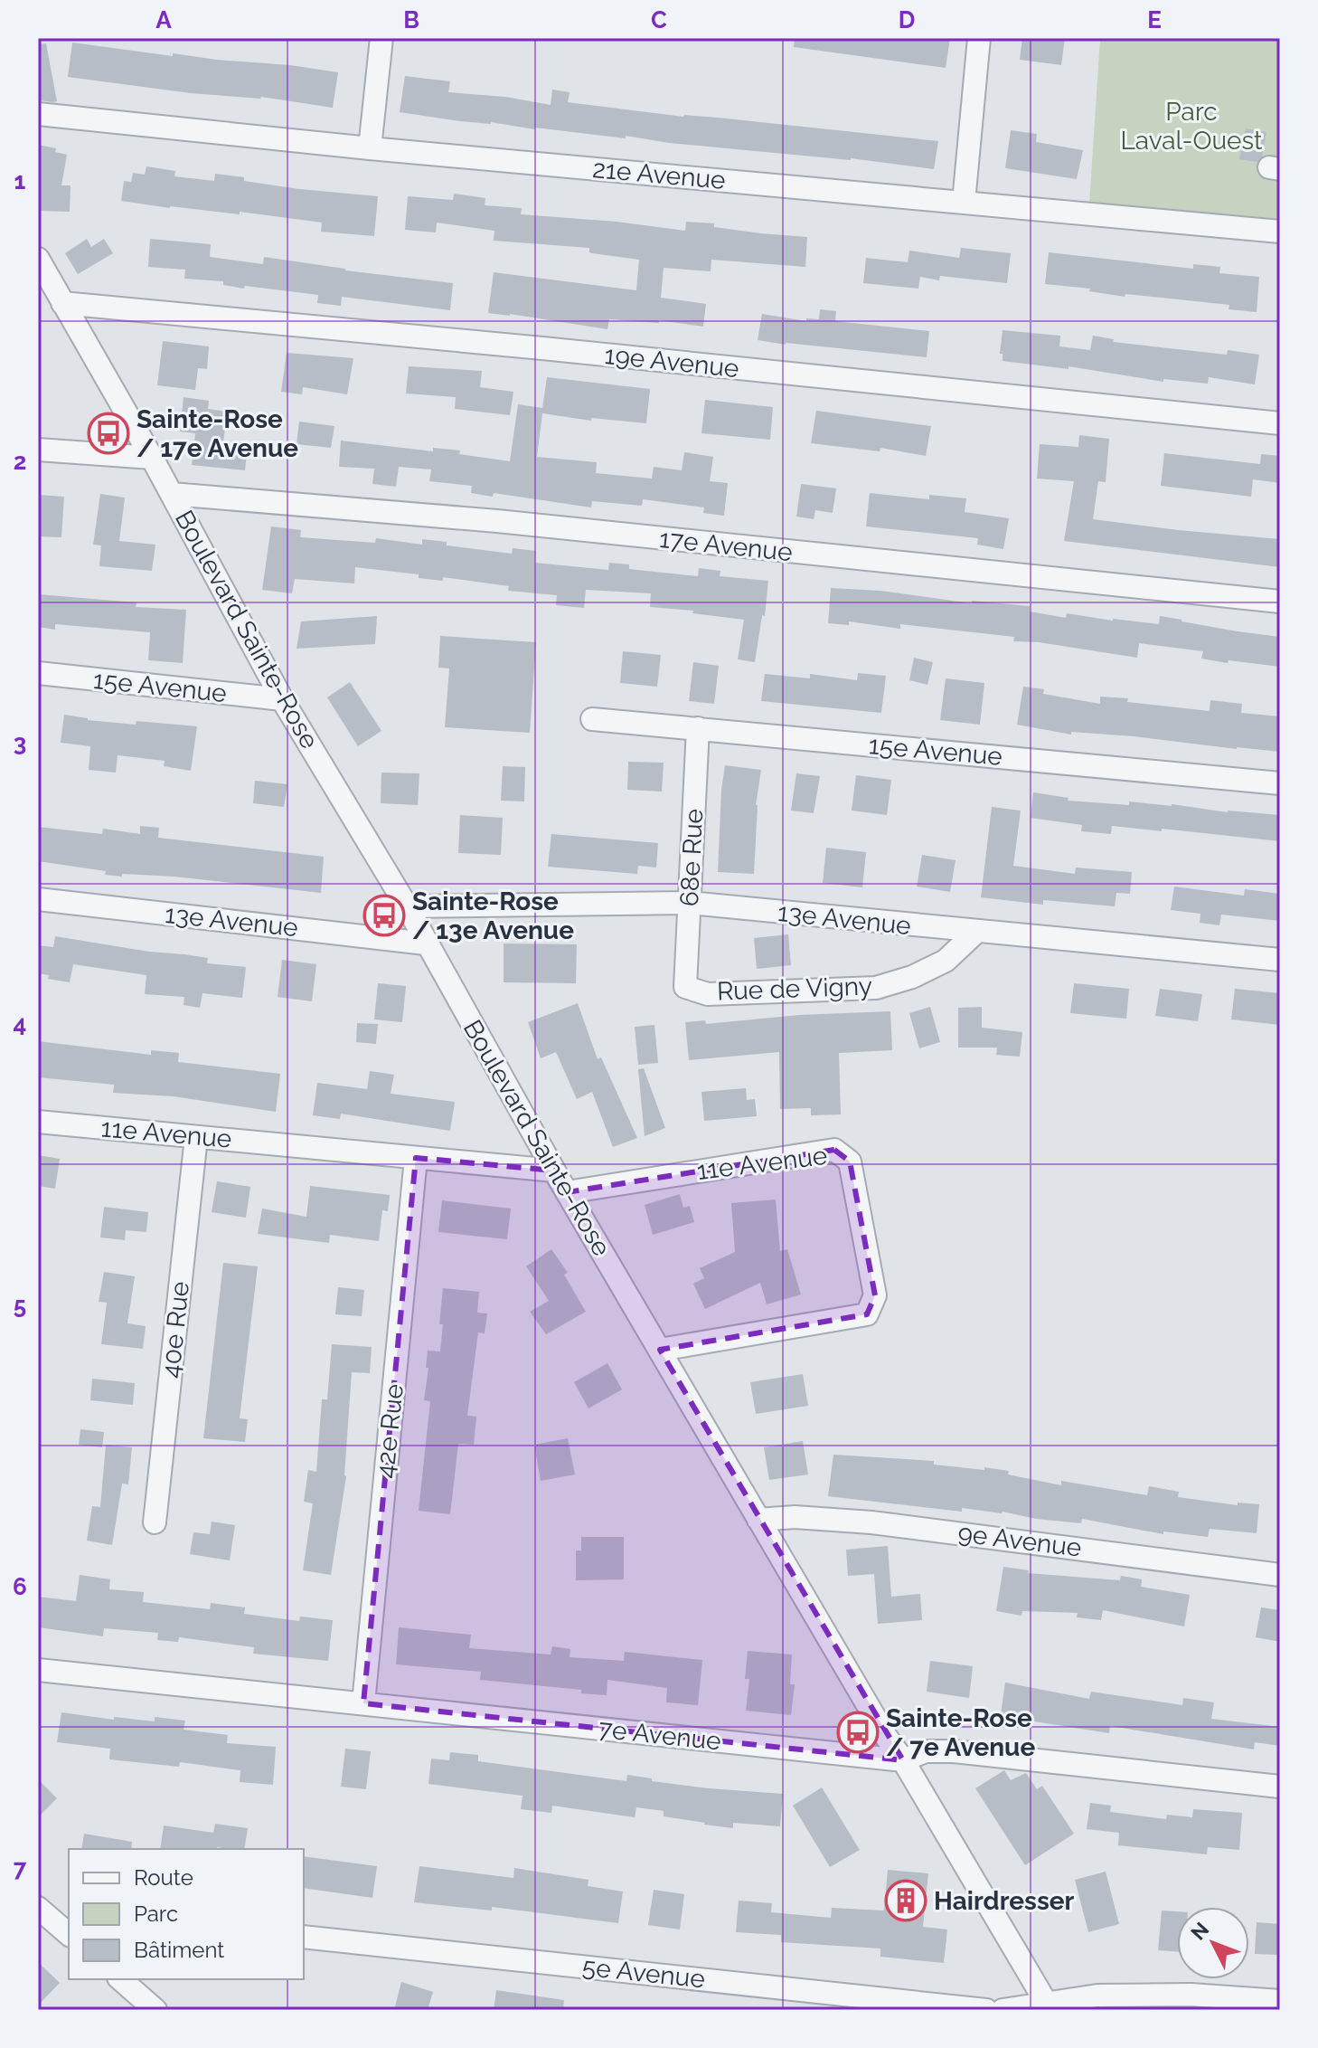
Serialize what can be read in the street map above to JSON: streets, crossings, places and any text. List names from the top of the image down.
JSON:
{
  "streets": {
    "street": [
      "21e Avenue",
      "19e Avenue",
      "17e Avenue",
      "Boulevard Sainte-Rose",
      "15e Avenue",
      "68e Rue",
      "13e Avenue",
      "Rue de Vigny",
      "11e Avenue",
      "40e Rue",
      "42e Rue",
      "9e Avenue",
      "7e Avenue",
      "5e Avenue"
    ]
  },
  "crossings": [
    ["19e Avenue", "Boulevard Sainte-Rose"],
    ["17e Avenue", "Boulevard Sainte-Rose"],
    ["Boulevard Sainte-Rose", "15e Avenue"],
    ["Boulevard Sainte-Rose", "13e Avenue"],
    ["Boulevard Sainte-Rose", "11e Avenue"],
    ["Boulevard Sainte-Rose", "9e Avenue"],
    ["Boulevard Sainte-Rose", "7e Avenue"],
    ["15e Avenue", "68e Rue"],
    ["68e Rue", "13e Avenue"],
    ["68e Rue", "Rue de Vigny"],
    ["13e Avenue", "Rue de Vigny"],
    ["11e Avenue", "40e Rue"],
    ["11e Avenue", "42e Rue"],
    ["42e Rue", "7e Avenue"]
  ],
  "parks": ["Parc Laval-Ouest"],
  "places": {
    "bus stop": ["Sainte-Rose / 17e Avenue", "Sainte-Rose / 13e Avenue", "Sainte-Rose / 7e Avenue"],
    "building": ["Hairdresser"]
  },
  "legend": ["Route", "Parc", "Bâtiment"],
  "north": "top left",
  "grid": {
    "columns": [
      "A",
      "B",
      "C",
      "D",
      "E"
    ],
    "rows": [
      "1",
      "2",
      "3",
      "4",
      "5",
      "6",
      "7"
    ]
  }
}
